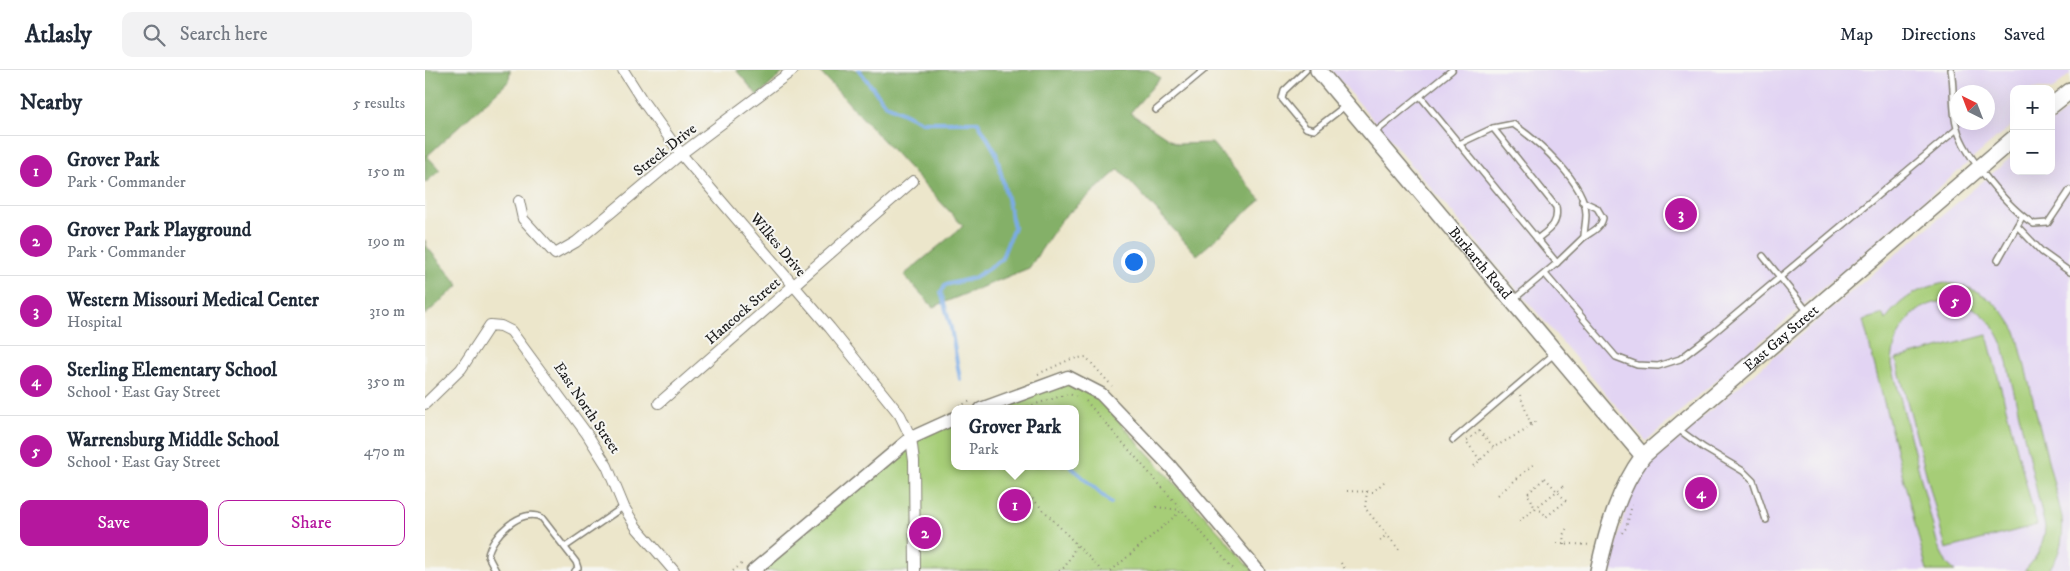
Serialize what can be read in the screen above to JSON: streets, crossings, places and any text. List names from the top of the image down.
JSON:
{
  "streets": {
    "main road": ["Burkarth Road", "East Gay Street"],
    "street": [
      "Streck Drive",
      "Wilkes Drive",
      "Hancock Street",
      "East North Street"
    ]
  },
  "crossings": [
    ["Streck Drive", "Wilkes Drive"],
    ["Wilkes Drive", "Hancock Street"],
    ["Burkarth Road", "East Gay Street"]
  ],
  "north": "top left",
  "page": {
    "header": "Atlasly",
    "search": "Search here",
    "nav": ["Map", "Directions", "Saved"],
    "heading": ["Nearby", "5 results"],
    "map_buttons": ["+", "−"],
    "list": [
      {
        "mark": "1",
        "name": "Grover Park",
        "note": "Park · Commander",
        "value": "150 m"
      },
      {
        "mark": "2",
        "name": "Grover Park Playground",
        "note": "Park · Commander",
        "value": "190 m"
      },
      {
        "mark": "3",
        "name": "Western Missouri Medical Center",
        "note": "Hospital",
        "value": "310 m"
      },
      {
        "mark": "4",
        "name": "Sterling Elementary School",
        "note": "School · East Gay Street",
        "value": "350 m"
      },
      {
        "mark": "5",
        "name": "Warrensburg Middle School",
        "note": "School · East Gay Street",
        "value": "470 m"
      }
    ],
    "pins": [
      "3",
      "5",
      "4",
      "1",
      "2"
    ],
    "popup": ["Grover Park", "Park"],
    "buttons": ["Save", "Share"]
  }
}
